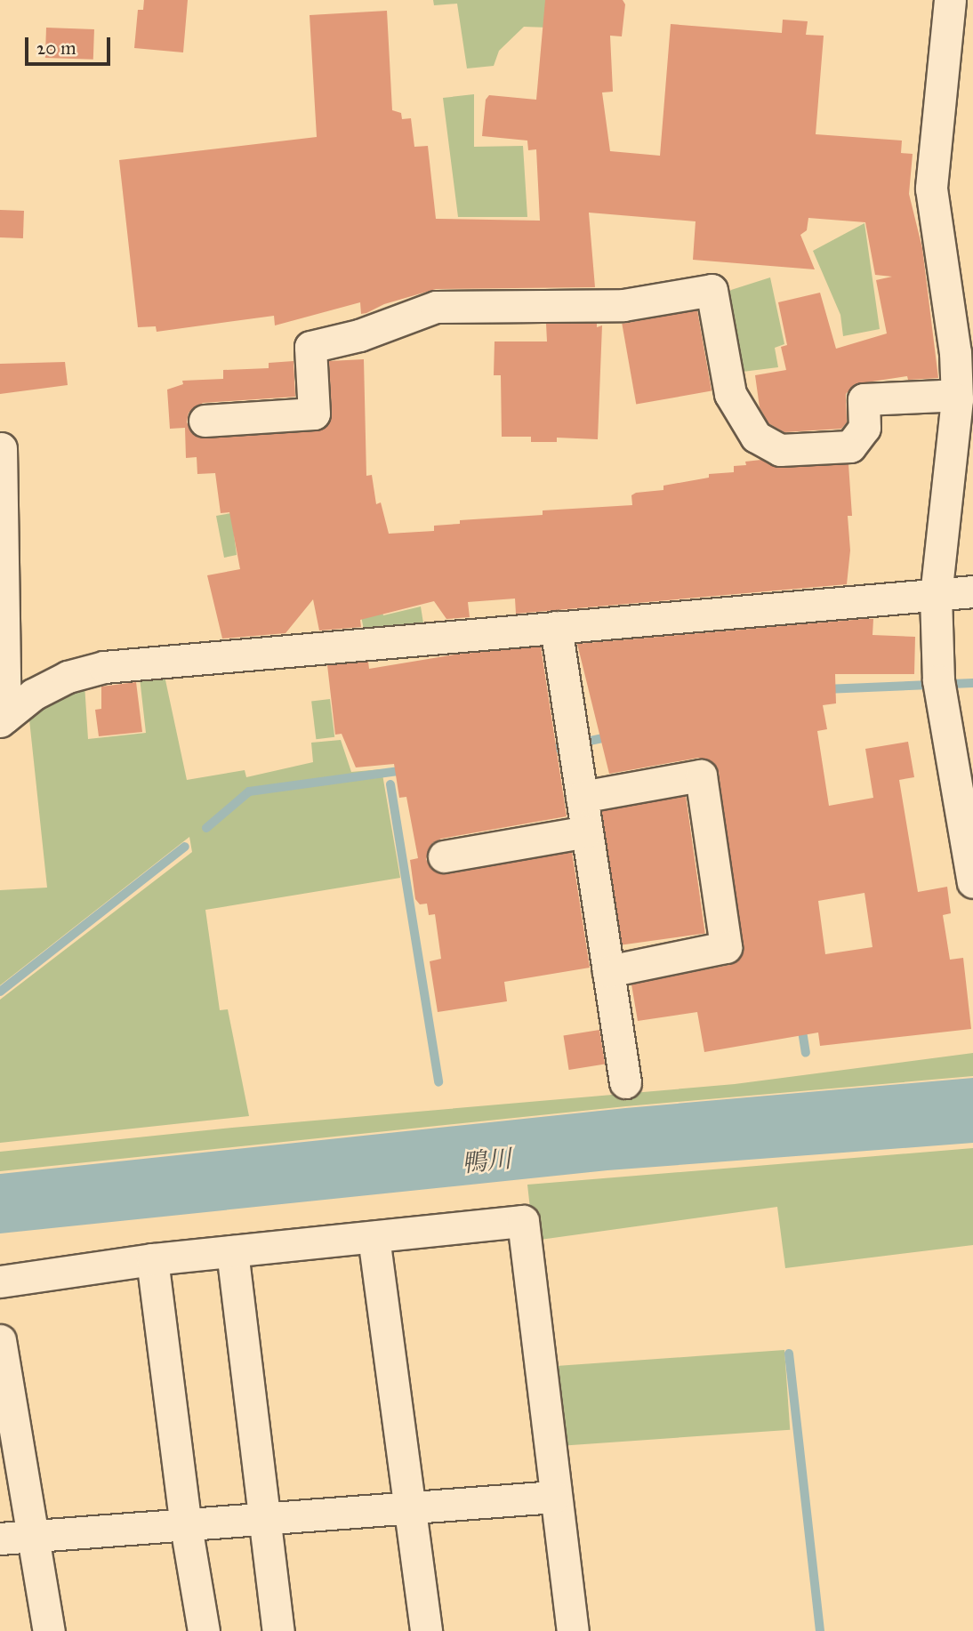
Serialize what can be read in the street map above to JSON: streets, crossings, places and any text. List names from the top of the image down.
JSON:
{
  "water": ["鴨川"],
  "scale_bar": "20 m"
}
